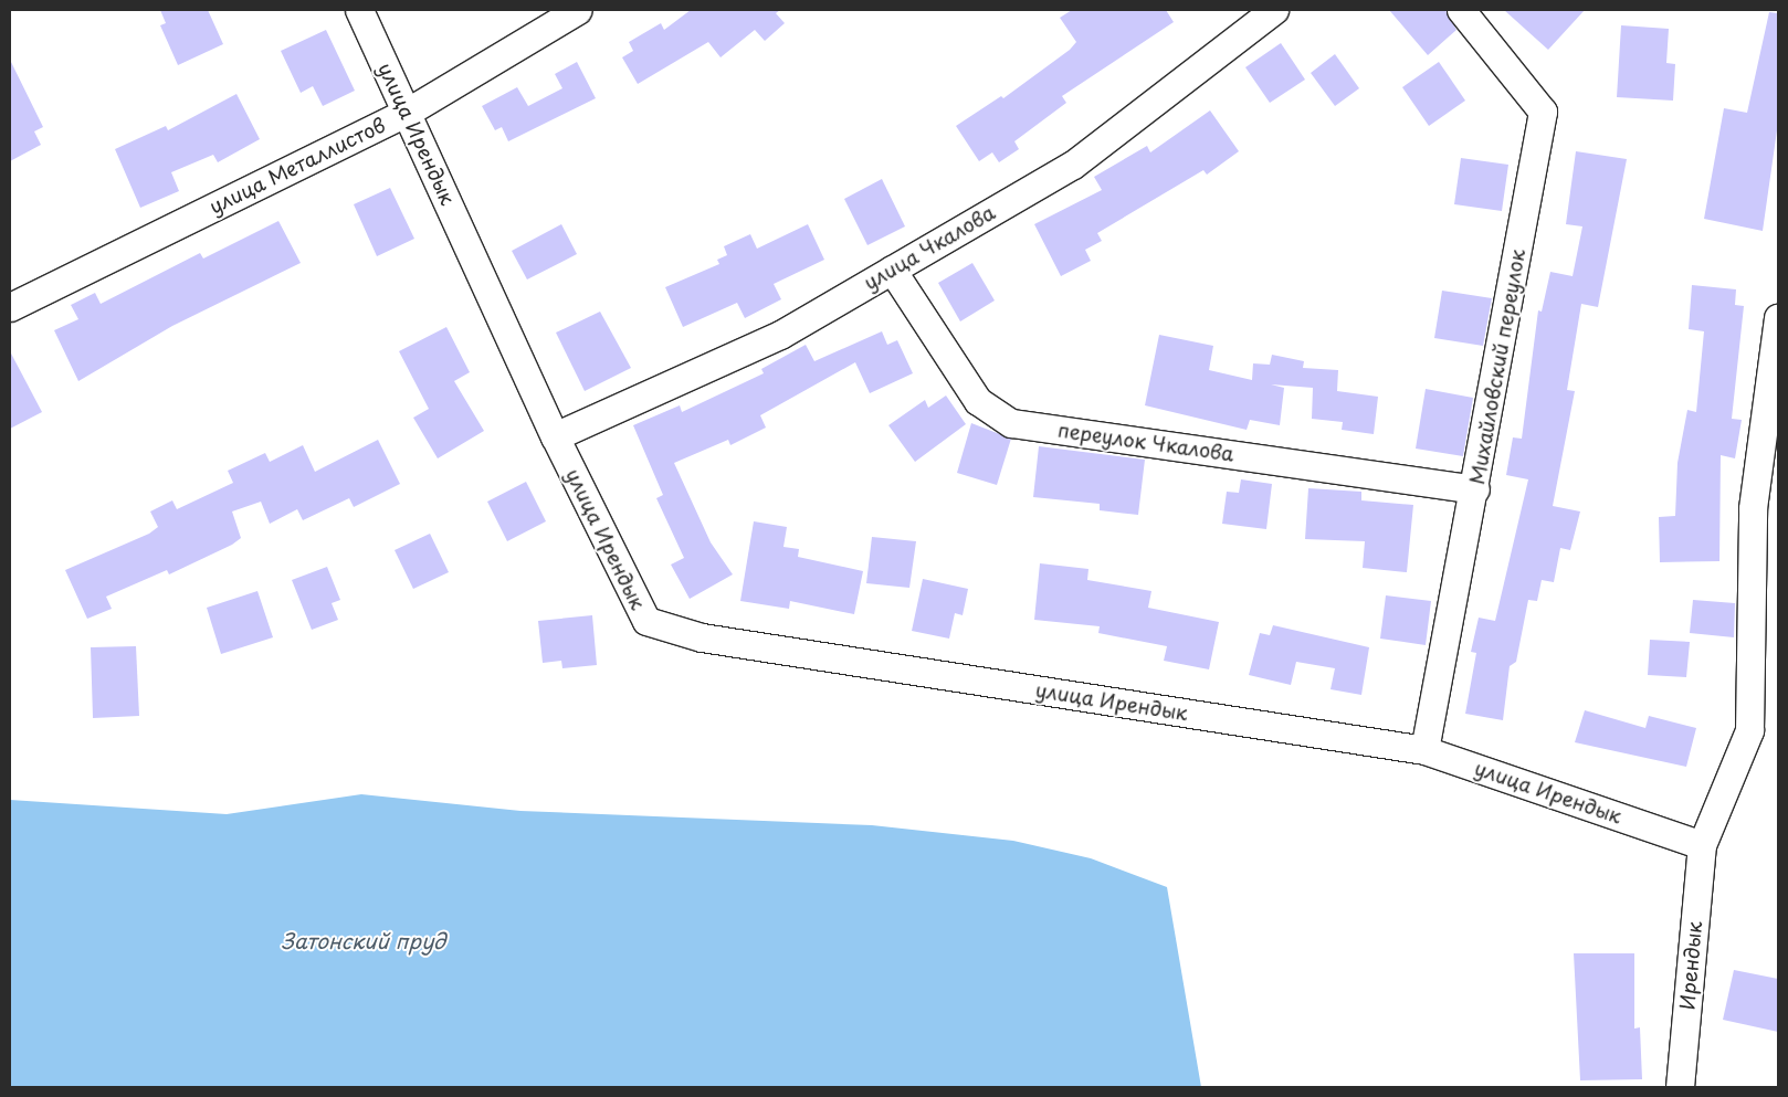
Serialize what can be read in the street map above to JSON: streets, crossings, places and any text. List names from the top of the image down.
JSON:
{
  "streets": {
    "street": [
      "улица Ирендык",
      "улица Металлистов",
      "улица Чкалова",
      "Михайловский переулок",
      "переулок Чкалова",
      "Ирендык"
    ]
  },
  "crossings": [
    ["улица Ирендык", "улица Металлистов"],
    ["улица Ирендык", "улица Чкалова"],
    ["улица Ирендык", "Михайловский переулок"],
    ["улица Ирендык", "Ирендык"],
    ["улица Чкалова", "переулок Чкалова"],
    ["Михайловский переулок", "переулок Чкалова"]
  ],
  "water": ["Затонский пруд"]
}
